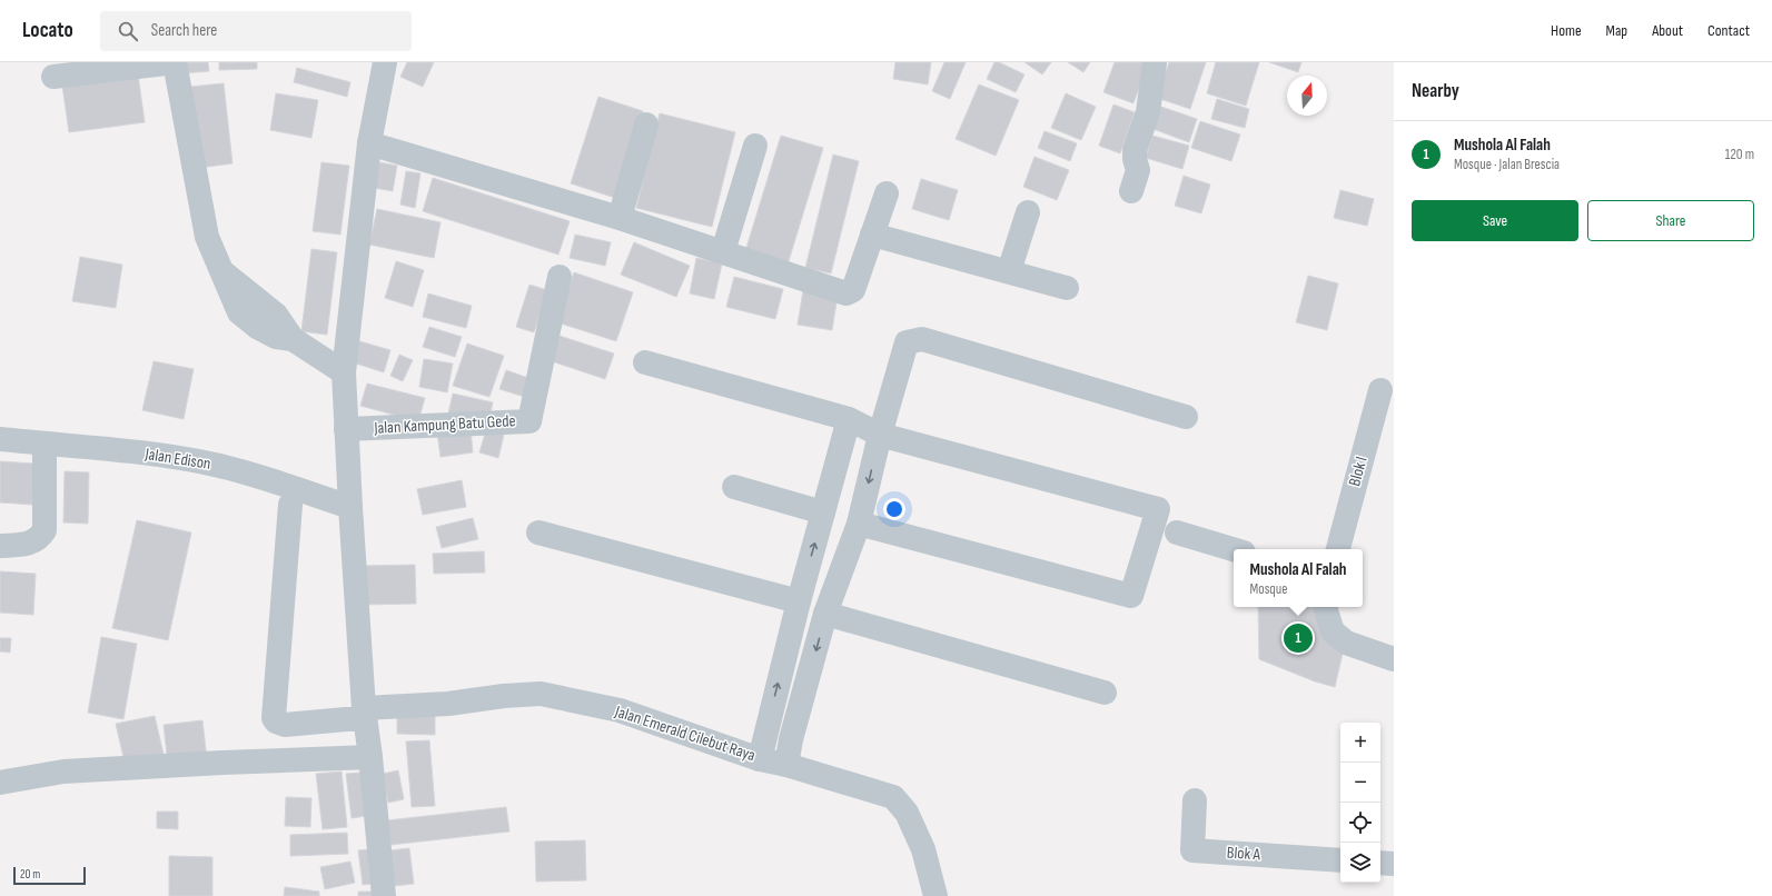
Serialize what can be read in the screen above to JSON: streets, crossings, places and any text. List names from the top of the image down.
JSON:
{
  "streets": {
    "street": [
      "Jalan Kampung Batu Gede",
      "Jalan Edison",
      "Blok I",
      "Jalan Emerald Cilebut Raya",
      "Blok A"
    ]
  },
  "scale_bar": "20 m",
  "north": "top",
  "page": {
    "header": "Locato",
    "search": "Search here",
    "nav": [
      "Home",
      "Map",
      "About",
      "Contact"
    ],
    "heading": "Nearby",
    "list": [
      {
        "mark": "1",
        "name": "Mushola Al Falah",
        "note": "Mosque · Jalan Brescia",
        "value": "120 m"
      }
    ],
    "buttons": ["Save", "Share"],
    "popup": ["Mushola Al Falah", "Mosque"],
    "pins": "1",
    "map_buttons": ["+", "−"],
    "scale": "20 m"
  }
}
